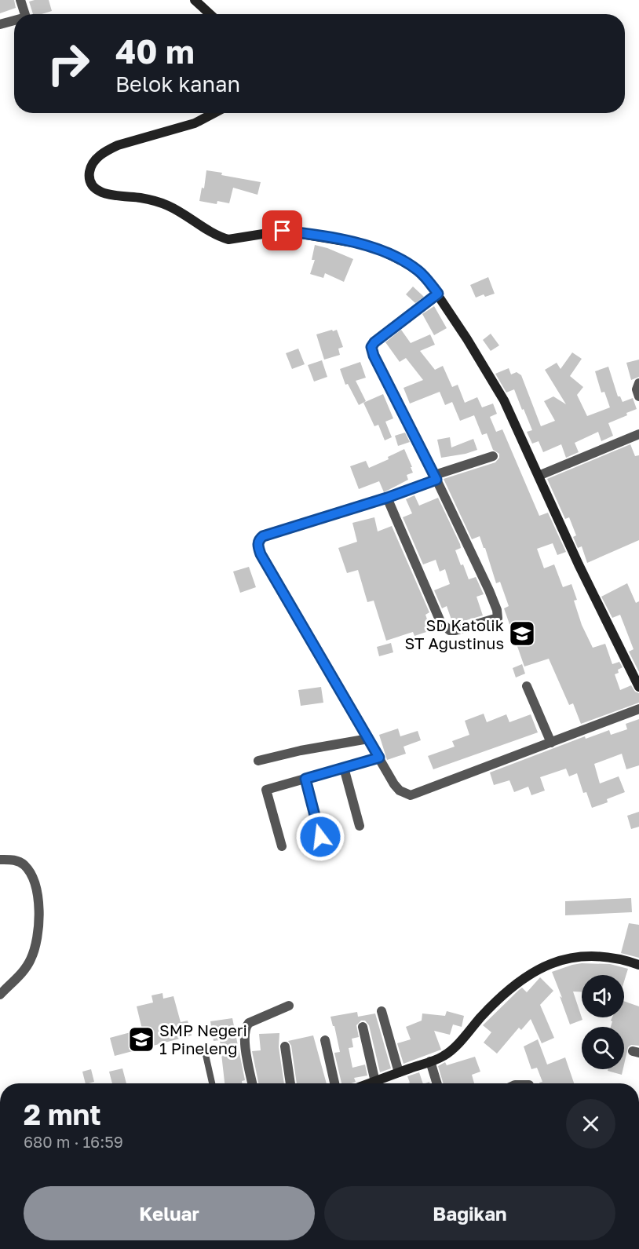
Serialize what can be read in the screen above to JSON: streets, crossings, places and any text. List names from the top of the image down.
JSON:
{
  "places": {
    "school or university": ["SD Katolik ST Agustinus", "SMP Negeri 1 Pineleng"]
  },
  "page": {
    "turn": ["40 m", "Belok kanan"],
    "heading": ["2 mnt", "680 m · 16:59"],
    "buttons": ["Keluar", "Bagikan"]
  }
}
